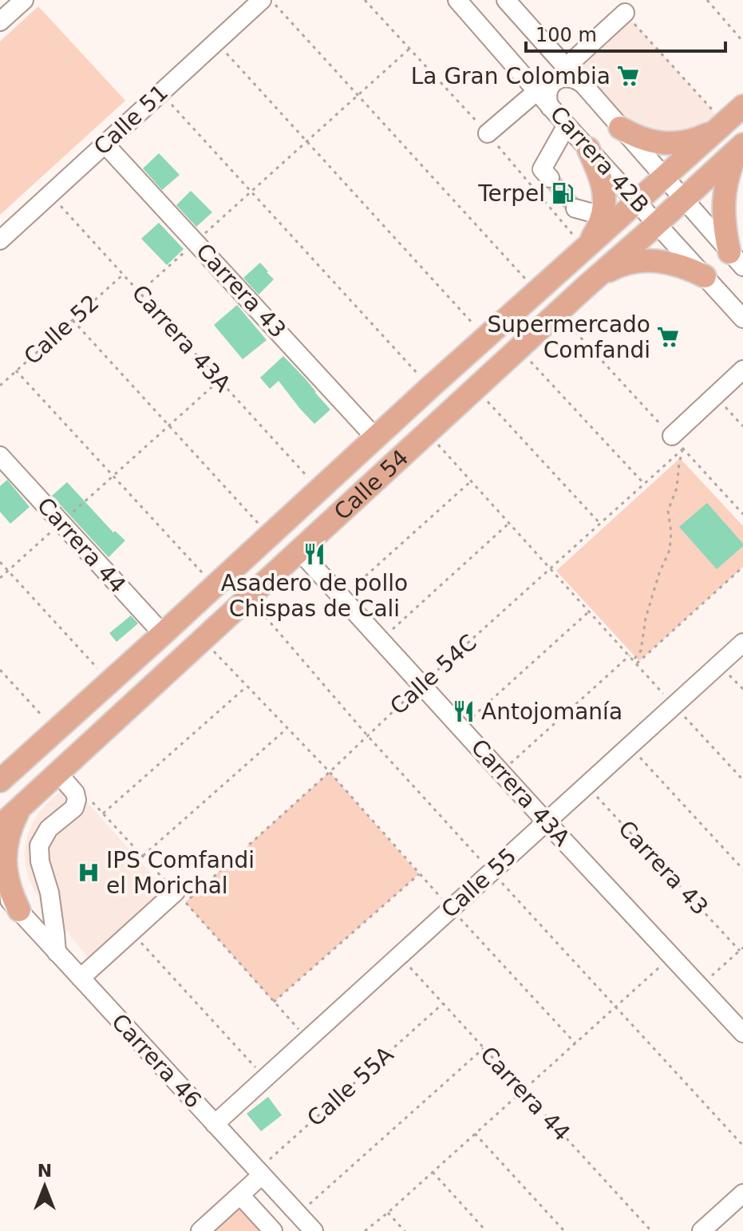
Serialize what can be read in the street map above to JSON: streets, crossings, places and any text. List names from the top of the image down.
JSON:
{
  "streets": {
    "main road": ["Calle 54"],
    "street": [
      "Calle 51",
      "Carrera 42B",
      "Carrera 43",
      "Carrera 43A",
      "Carrera 44",
      "Calle 55",
      "Carrera 46"
    ],
    "path": ["Calle 52", "Calle 54C", "Calle 55A"]
  },
  "crossings": [
    ["Calle 51", "Carrera 43"],
    ["Calle 51", "Carrera 43A"],
    ["Carrera 42B", "Calle 54"],
    ["Carrera 43", "Calle 54"],
    ["Carrera 43", "Calle 55"],
    ["Calle 52", "Carrera 43A"],
    ["Carrera 43A", "Calle 54"],
    ["Carrera 43A", "Calle 54C"],
    ["Carrera 43A", "Calle 55"],
    ["Calle 54", "Carrera 44"],
    ["Carrera 44", "Calle 55"],
    ["Carrera 44", "Calle 55A"],
    ["Calle 55", "Carrera 46"],
    ["Carrera 46", "Calle 55A"]
  ],
  "places": {
    "supermarket": ["La Gran Colombia", "Supermercado Comfandi"],
    "fuel station": ["Terpel"],
    "restaurant": ["Asadero de pollo Chispas de Cali", "Antojomanía"],
    "hospital": ["IPS Comfandi el Morichal"]
  },
  "scale_bar": "100 m",
  "north": "top"
}
